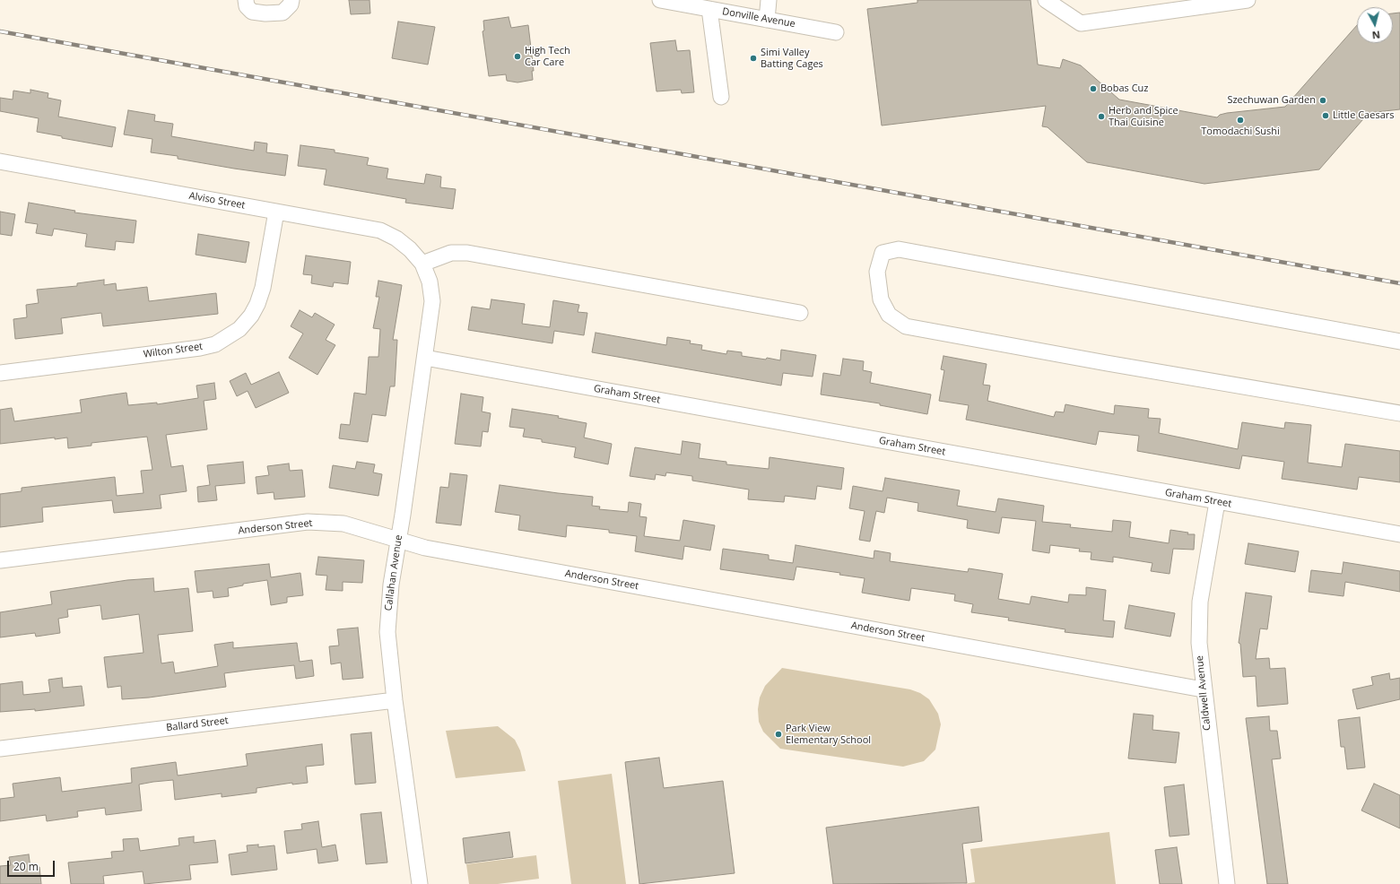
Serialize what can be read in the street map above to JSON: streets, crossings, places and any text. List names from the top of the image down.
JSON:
{
  "streets": {
    "street": [
      "Donville Avenue",
      "Alviso Street",
      "Wilton Street",
      "Graham Street",
      "Anderson Street",
      "Callahan Avenue",
      "Caldwell Avenue",
      "Ballard Street"
    ]
  },
  "crossings": [
    ["Alviso Street", "Wilton Street"],
    ["Alviso Street", "Callahan Avenue"],
    ["Graham Street", "Callahan Avenue"],
    ["Graham Street", "Caldwell Avenue"],
    ["Anderson Street", "Callahan Avenue"],
    ["Anderson Street", "Caldwell Avenue"],
    ["Callahan Avenue", "Ballard Street"]
  ],
  "places": [
    "High Tech Car Care",
    "Simi Valley Batting Cages",
    "Bobas Cuz",
    "Szechuwan Garden",
    "Little Caesars",
    "Herb and Spice Thai Cuisine",
    "Tomodachi Sushi",
    "Park View Elementary School"
  ],
  "scale_bar": "20 m",
  "north": "bottom"
}
